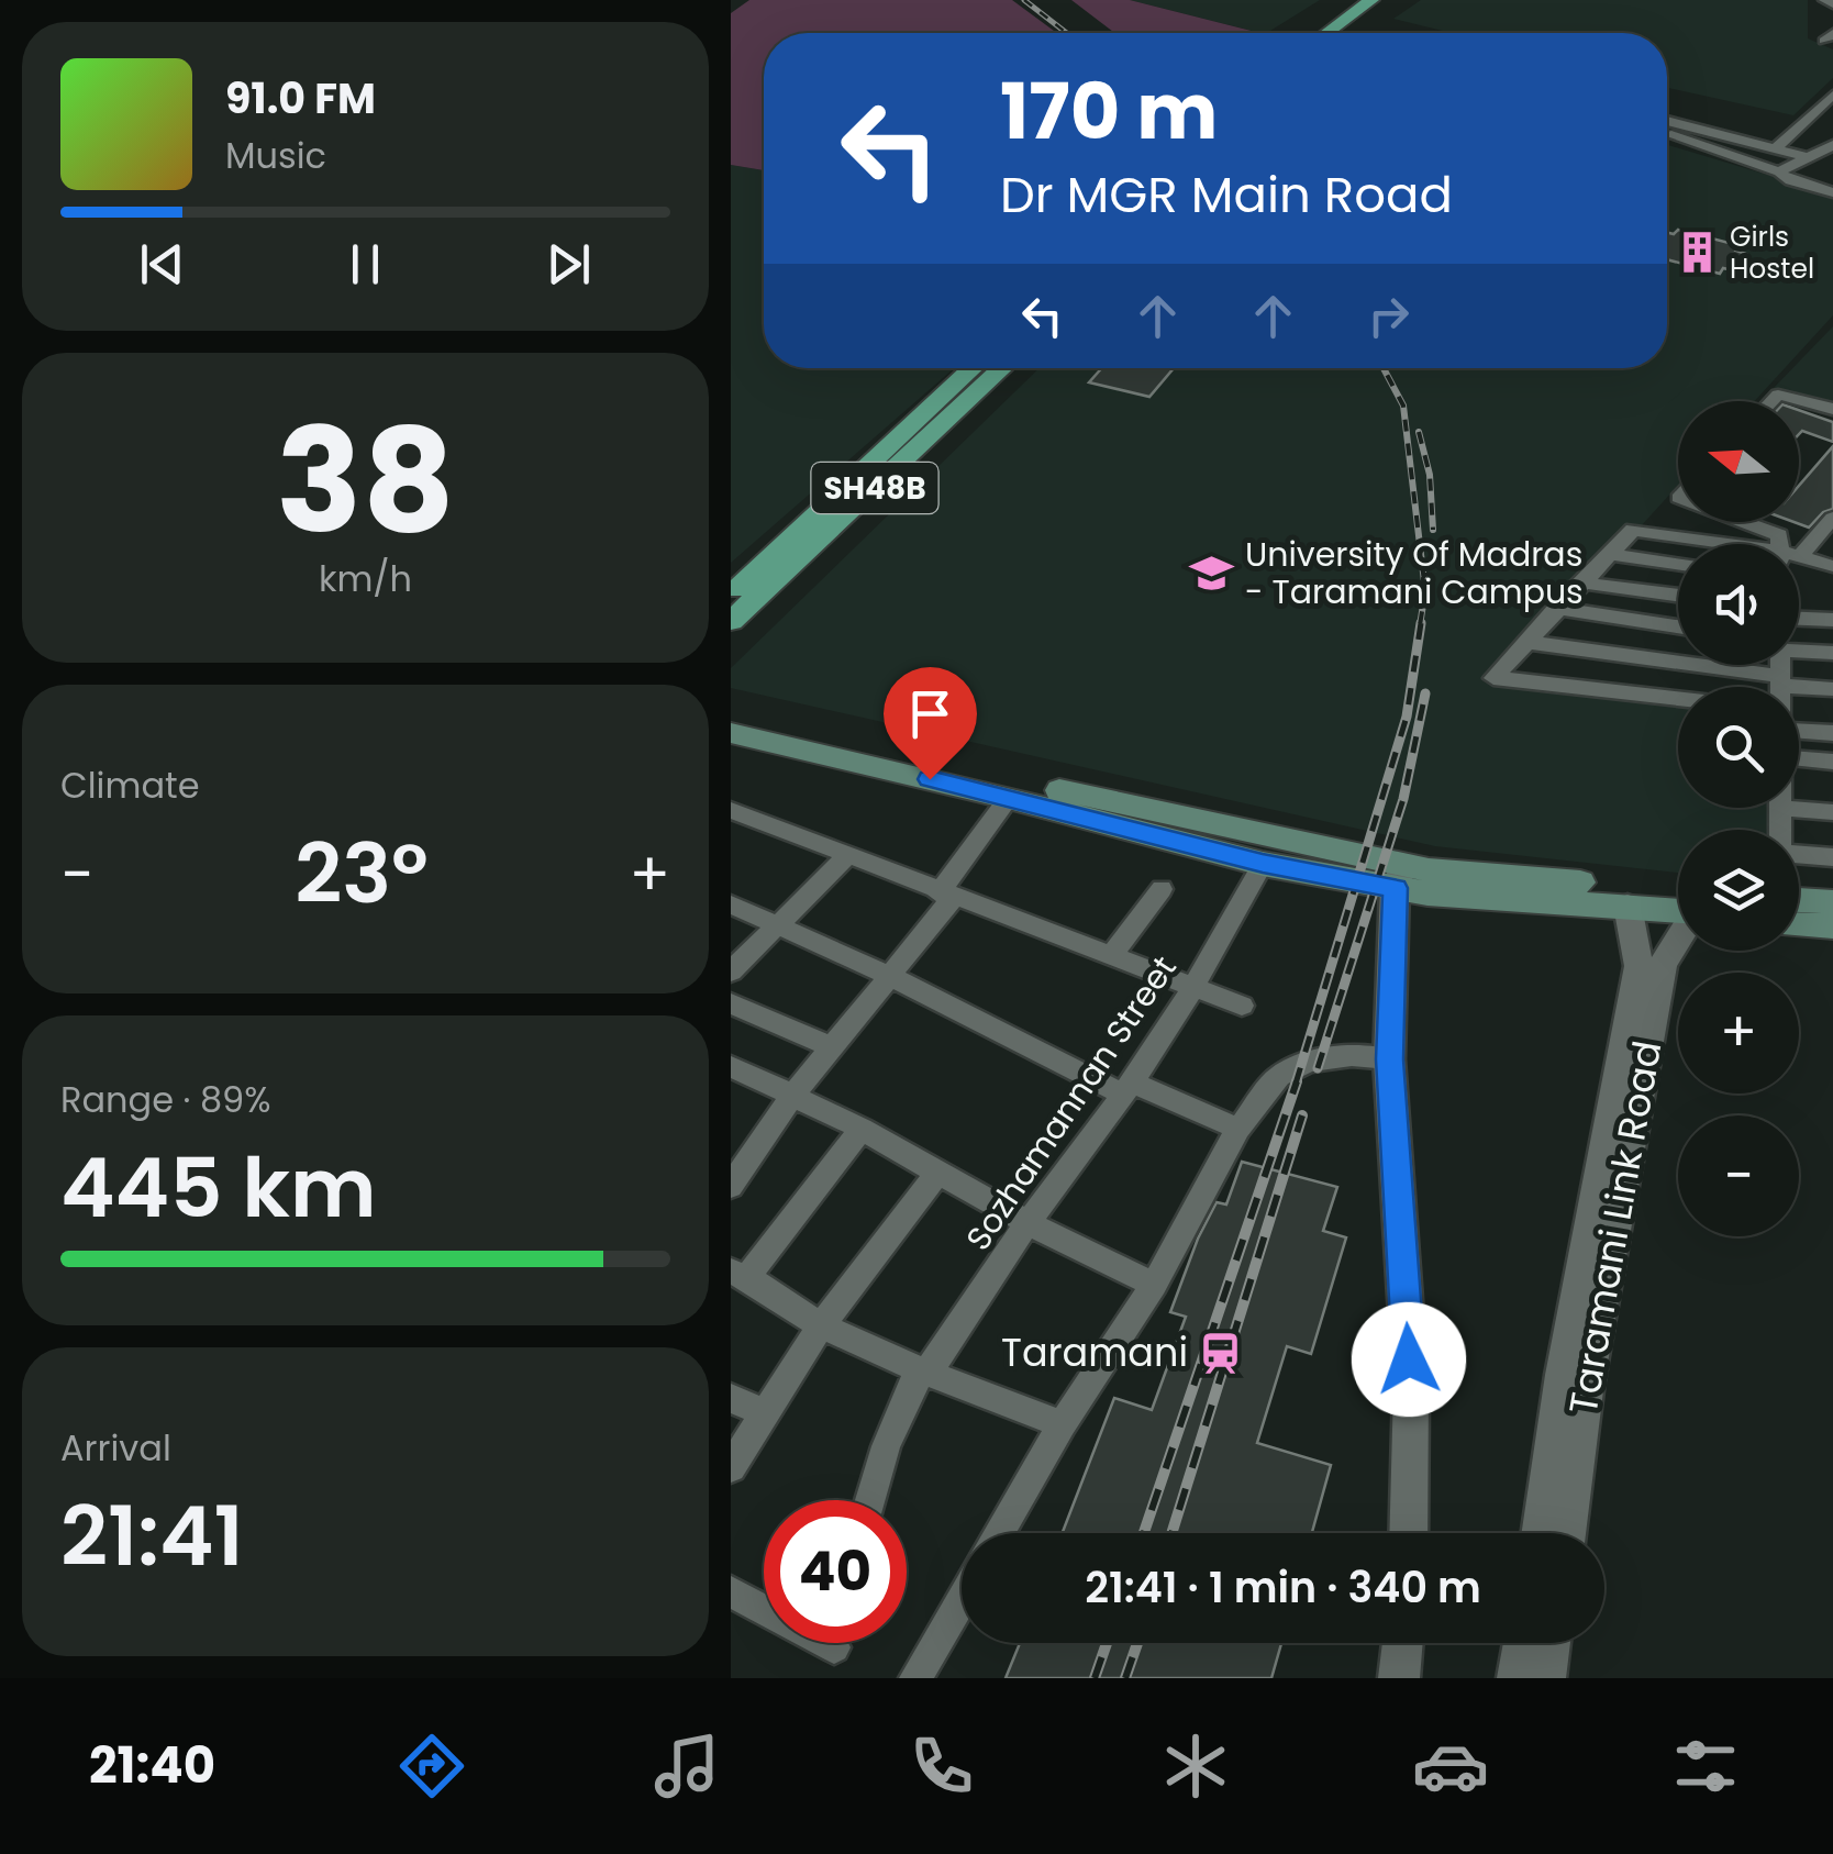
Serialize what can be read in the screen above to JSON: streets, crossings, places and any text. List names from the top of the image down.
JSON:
{
  "streets": {
    "main road": ["SH48B"],
    "street": ["Sozhamannan Street", "Taramani Link Road"]
  },
  "places": {
    "building": ["Girls Hostel"],
    "school or university": ["University Of Madras - Taramani Campus"],
    "station": ["Taramani"]
  },
  "north": "left",
  "page": {
    "turn": ["170 m", "Dr MGR Main Road"],
    "song": ["91.0 FM", "Music"],
    "tile": [
      ["38", "km/h"],
      "Climate",
      ["Range · 89%", "445 km"],
      ["Arrival", "21:41"]
    ],
    "map_buttons": ["+", "−"],
    "heat": ["−", "23°", "+"],
    "limit": "40",
    "trip": "21:41 · 1 min · 340 m",
    "tabs": "21:40"
  }
}
